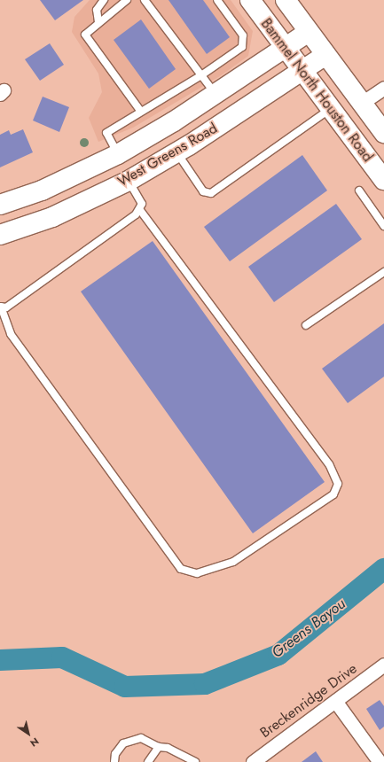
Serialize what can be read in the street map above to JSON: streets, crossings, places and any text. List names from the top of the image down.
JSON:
{
  "streets": {
    "main road": ["Bammel North Houston Road", "West Greens Road"],
    "street": ["Breckenridge Drive"]
  },
  "crossings": [
    ["Bammel North Houston Road", "West Greens Road"]
  ],
  "water": ["Greens Bayou"],
  "north": "bottom right"
}
